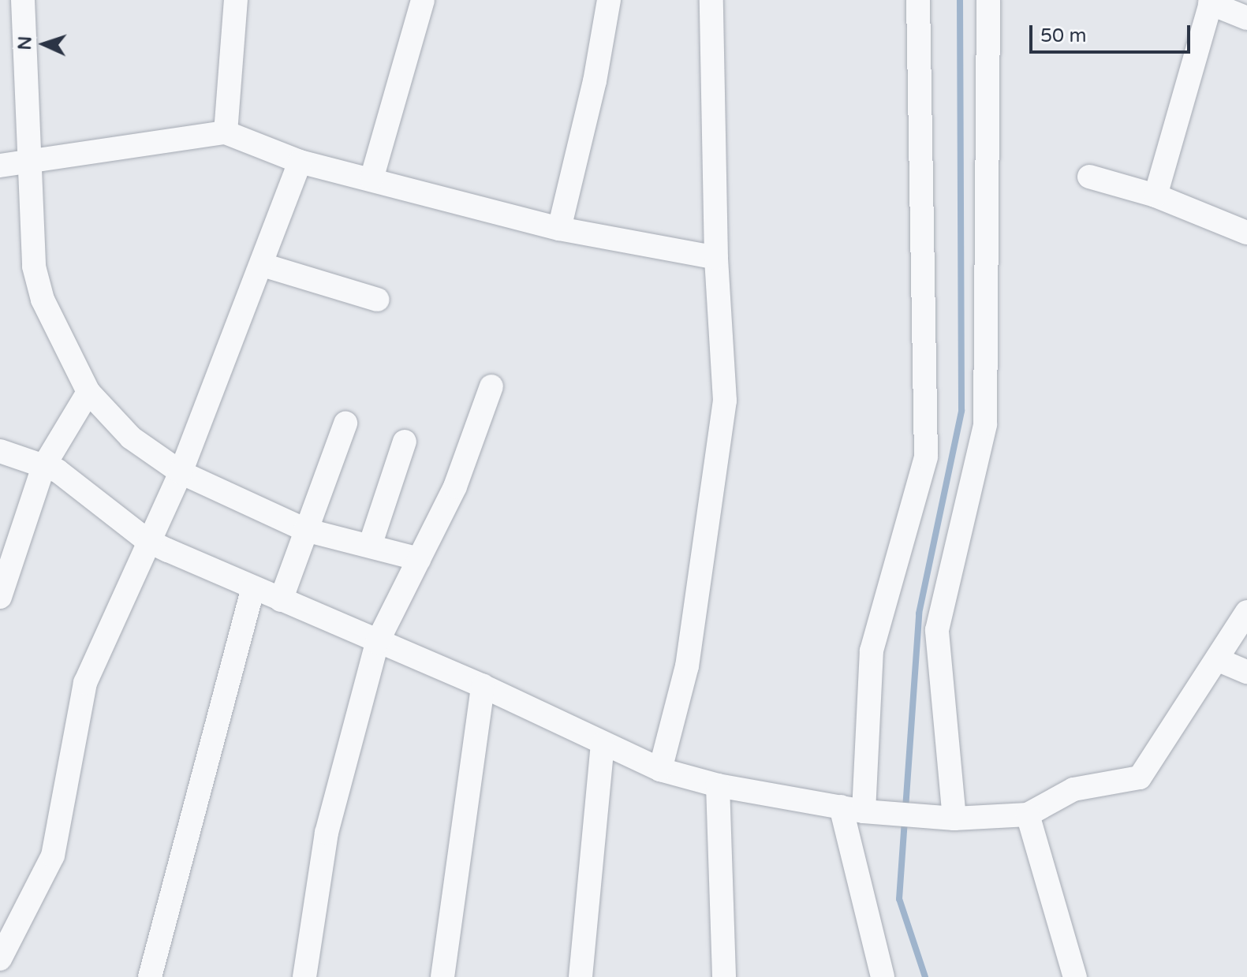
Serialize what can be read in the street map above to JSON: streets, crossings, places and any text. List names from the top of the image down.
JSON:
{
  "scale_bar": "50 m",
  "north": "left"
}
